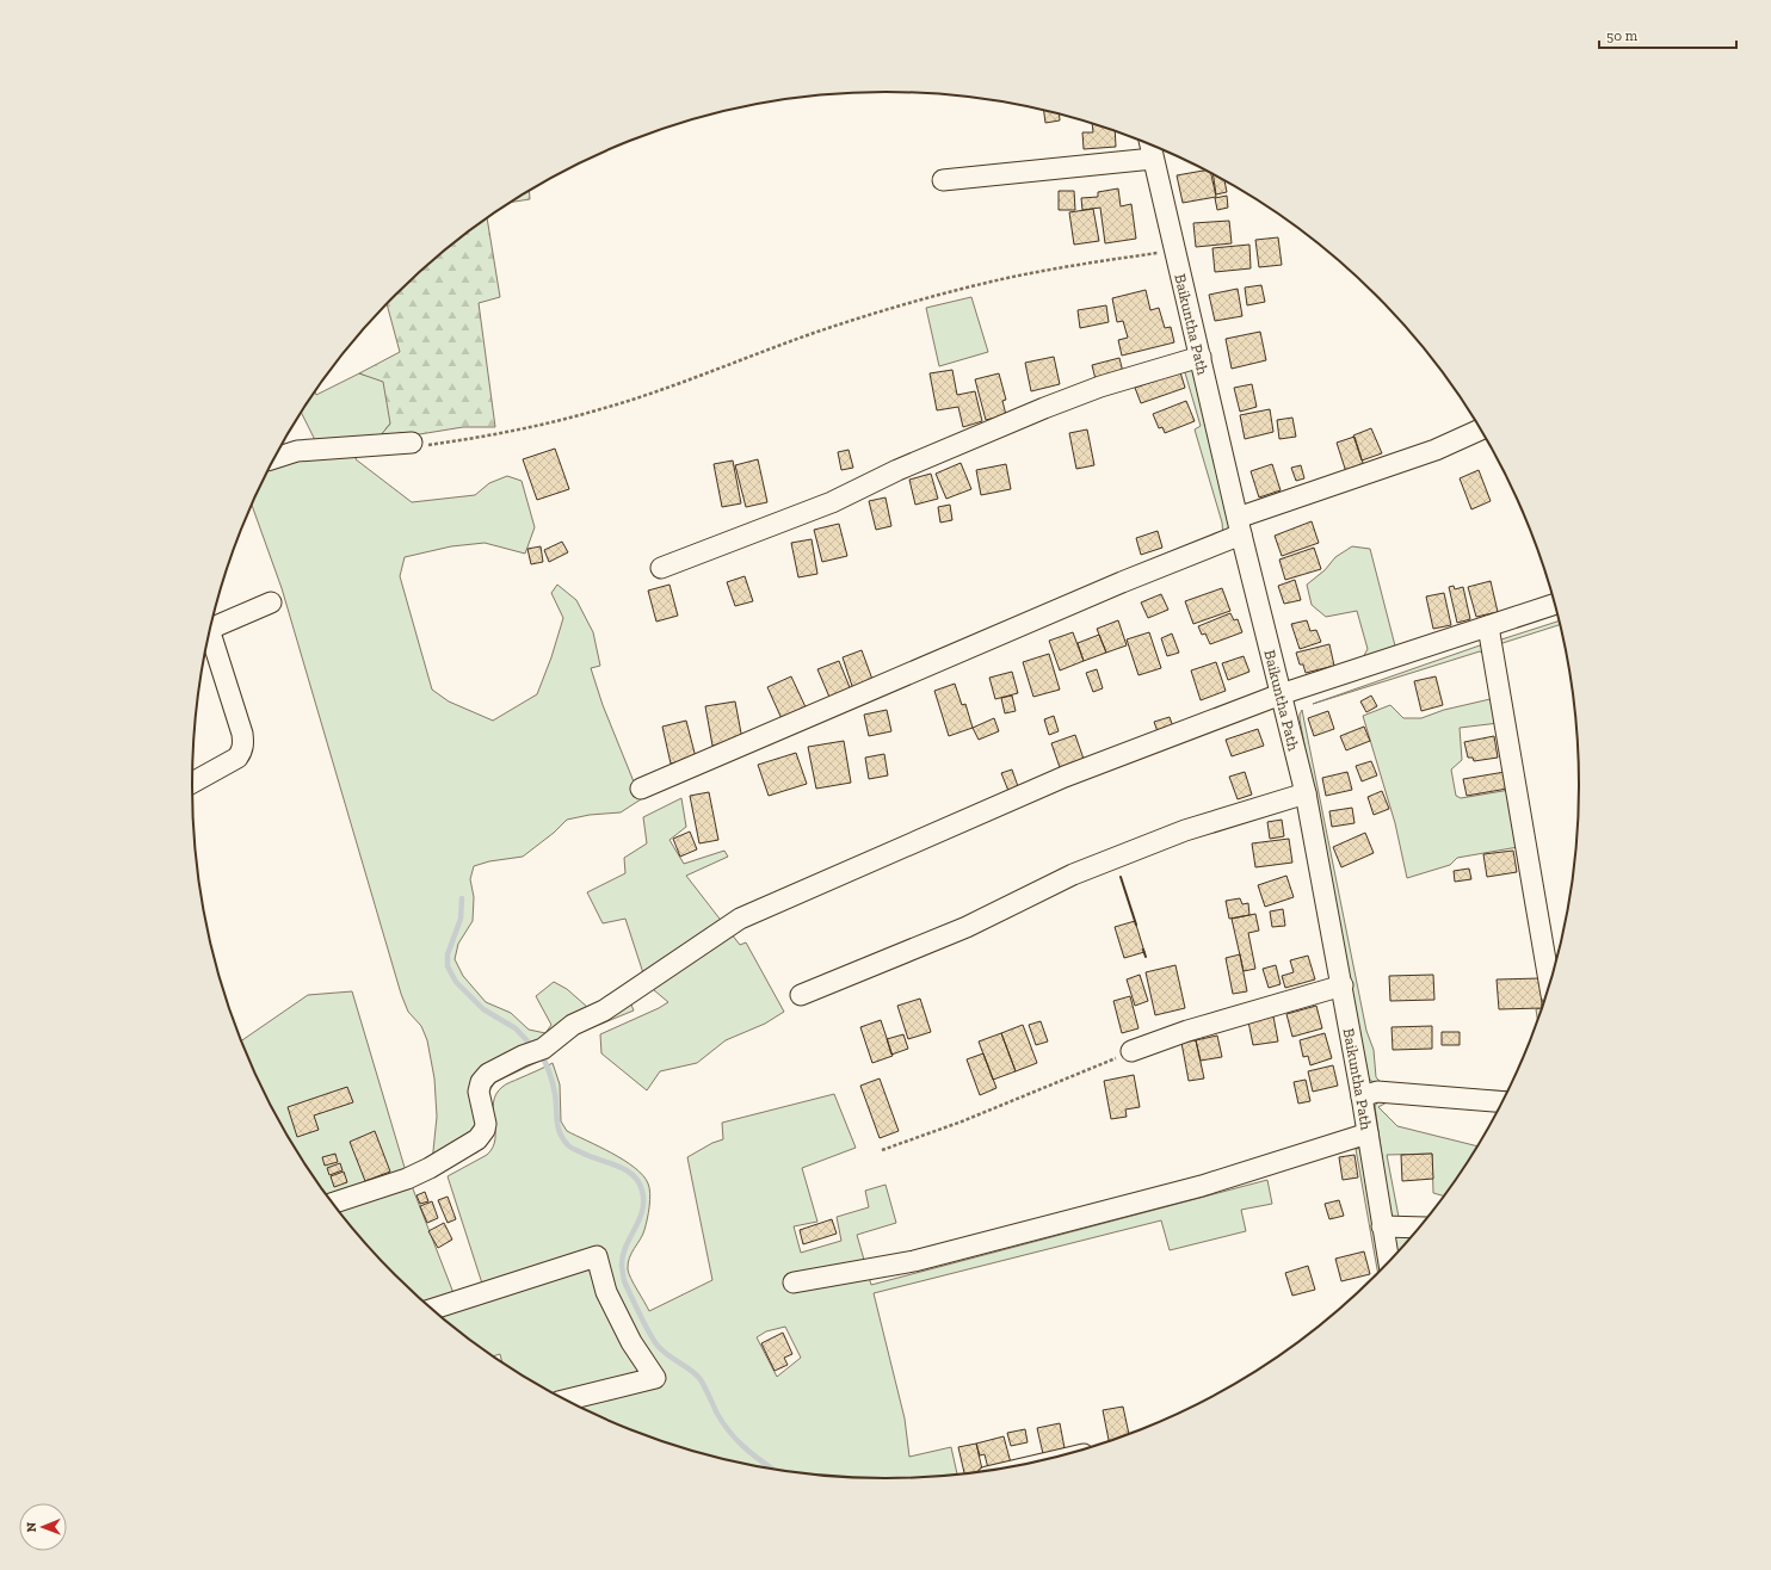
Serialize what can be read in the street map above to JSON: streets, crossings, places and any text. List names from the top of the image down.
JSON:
{
  "streets": {
    "street": ["Baikuntha Path"]
  },
  "scale_bar": "50 m",
  "north": "left"
}
